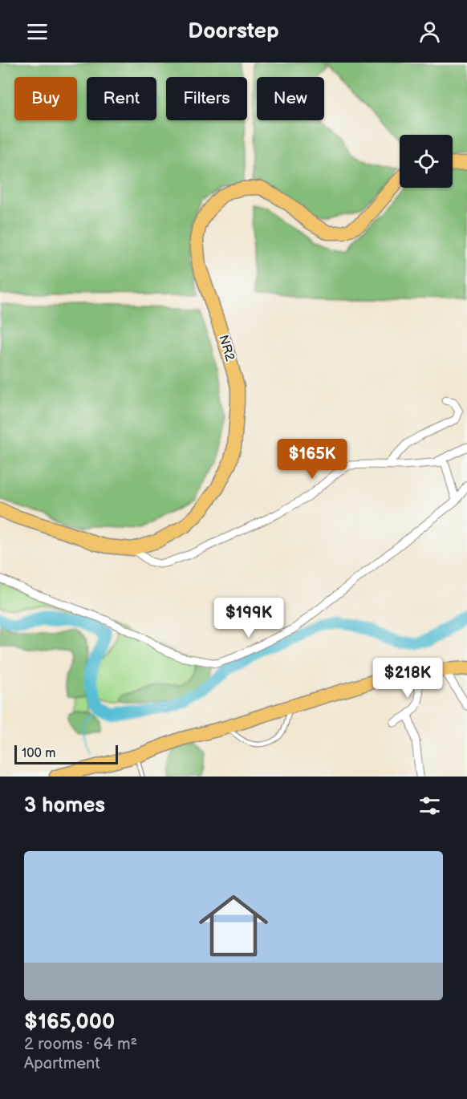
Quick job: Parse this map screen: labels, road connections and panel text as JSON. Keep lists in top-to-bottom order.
{
  "streets": {
    "highway": ["NR2"]
  },
  "scale_bar": "100 m",
  "page": {
    "header": "Doorstep",
    "chip": [
      "Buy",
      "Rent",
      "Filters",
      "New"
    ],
    "price": ["$165K", "$199K", "$218K"],
    "scale": "100 m",
    "heading": "3 homes",
    "list": [
      {
        "name": "$165,000",
        "note": "2 rooms · 64 m² · Apartment"
      }
    ]
  }
}
